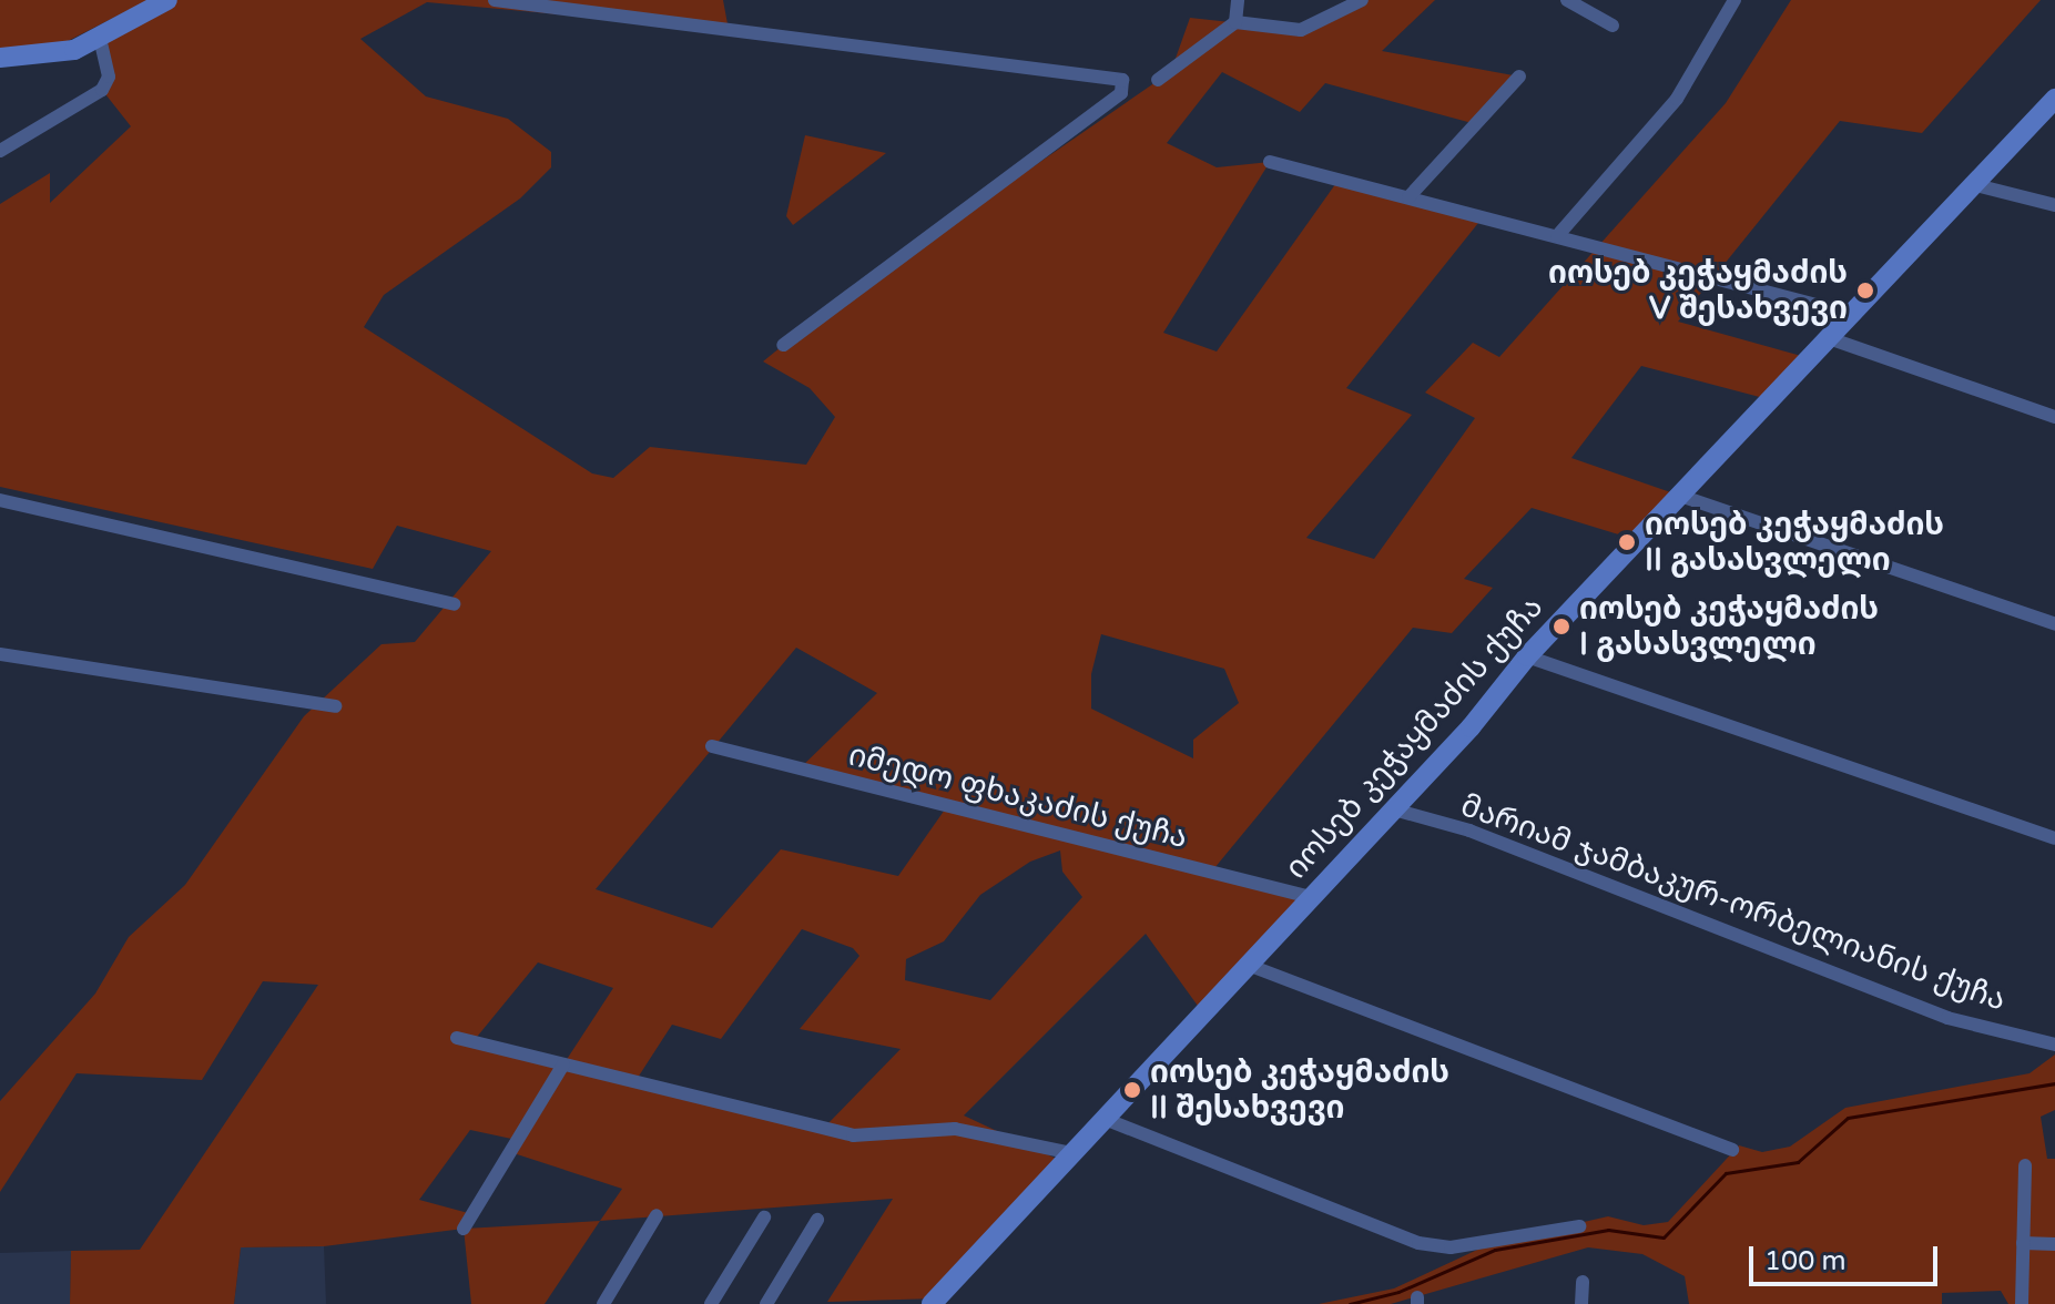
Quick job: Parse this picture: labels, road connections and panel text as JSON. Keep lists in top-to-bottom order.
{
  "streets": {
    "street": ["იოსებ კეჭაყმაძის ქუჩა", "იმედო ფხაკაძის ქუჩა", "მარიამ ჯამბაკურ-ორბელიანის ქუჩა"]
  },
  "crossings": [
    ["იოსებ კეჭაყმაძის ქუჩა", "იმედო ფხაკაძის ქუჩა"],
    ["იოსებ კეჭაყმაძის ქუჩა", "მარიამ ჯამბაკურ-ორბელიანის ქუჩა"]
  ],
  "places": [
    "იოსებ კეჭაყმაძის V შესახვევი",
    "იოსებ კეჭაყმაძის II გასასვლელი",
    "იოსებ კეჭაყმაძის I გასასვლელი",
    "იოსებ კეჭაყმაძის II შესახვევი"
  ],
  "scale_bar": "100 m"
}
